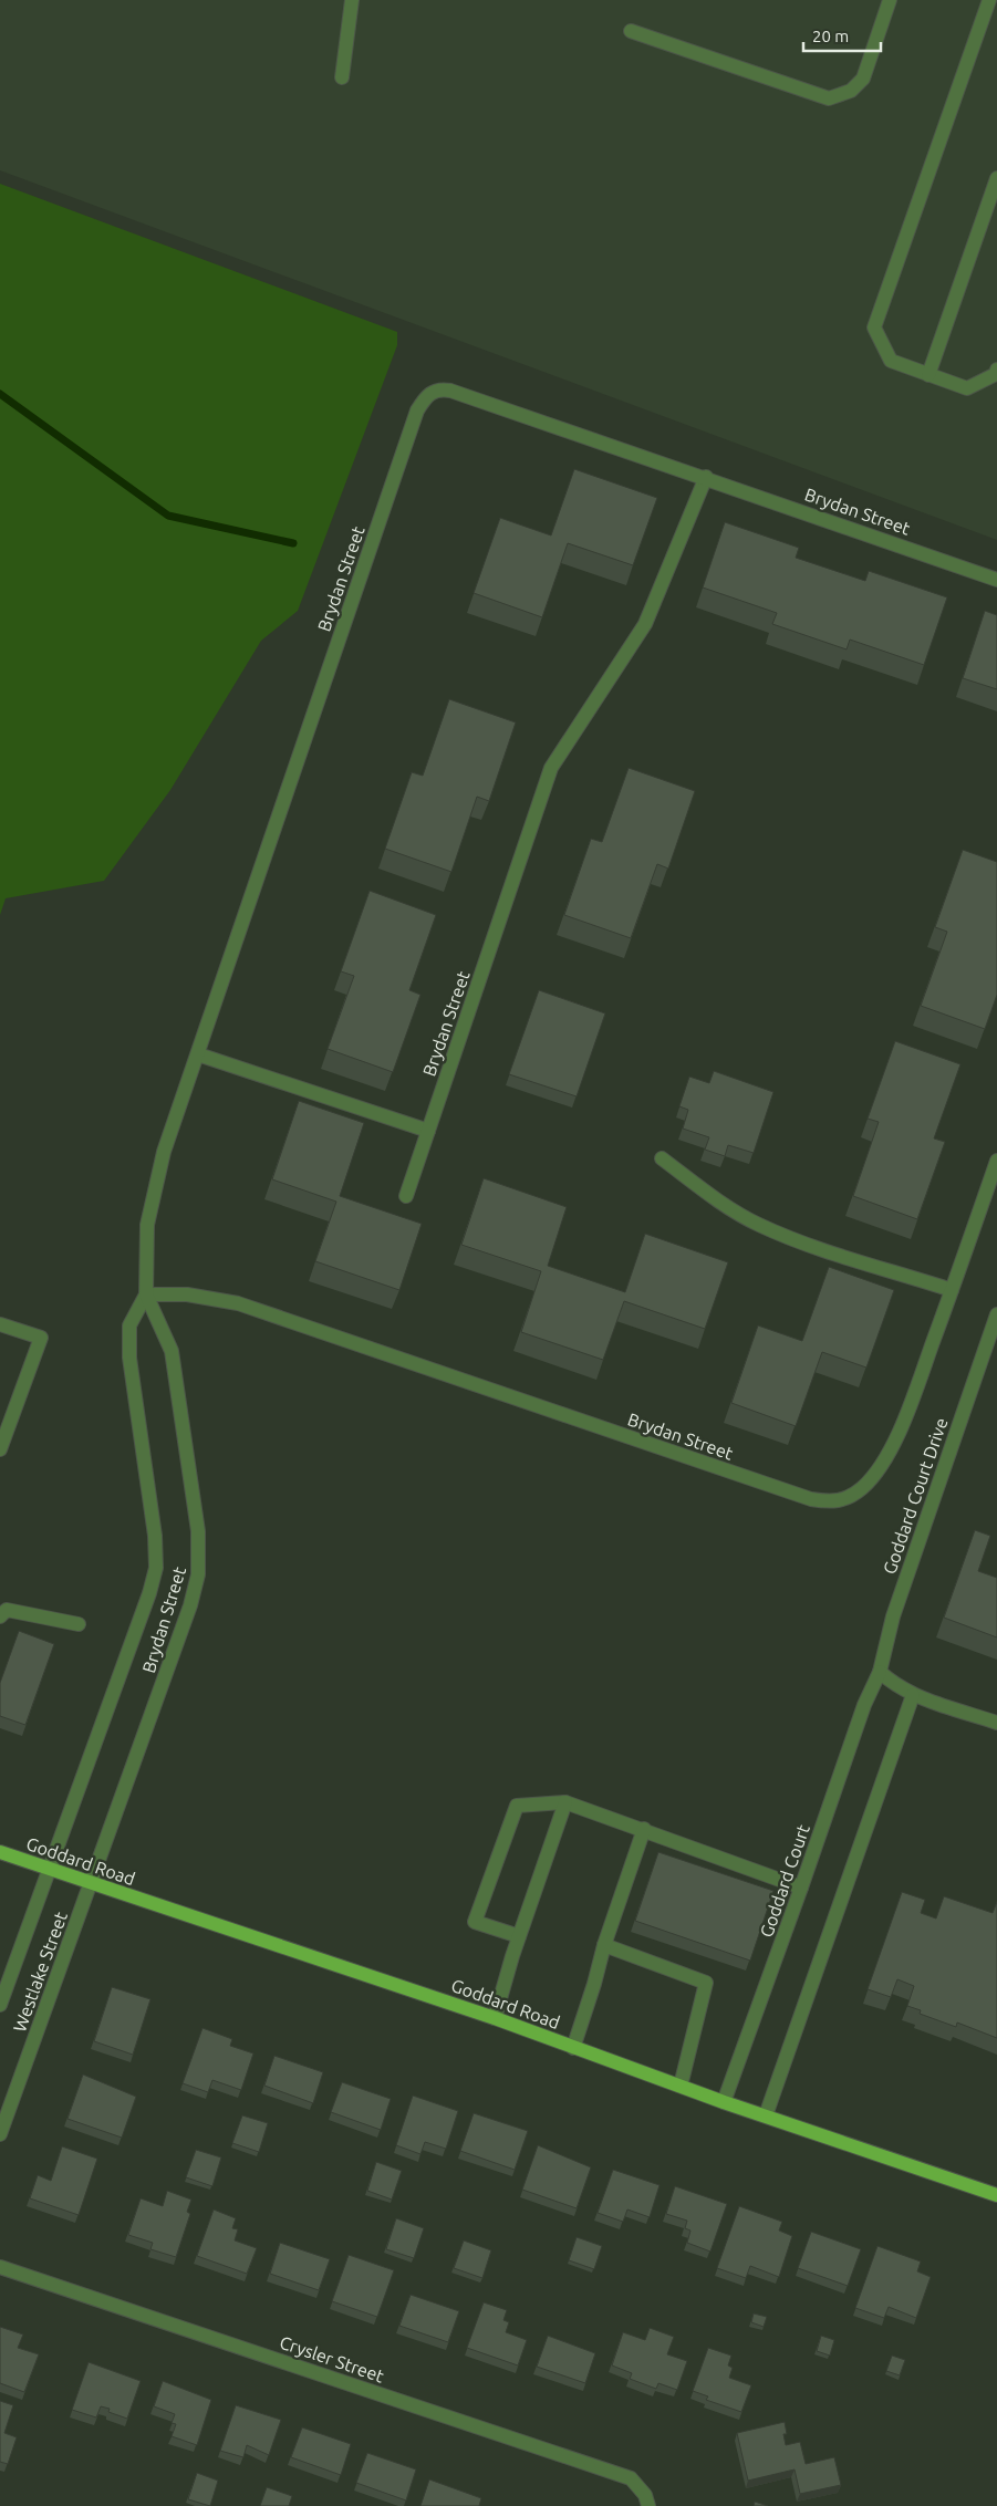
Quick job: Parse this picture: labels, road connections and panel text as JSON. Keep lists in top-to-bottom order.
{
  "streets": {
    "main road": ["Goddard Road"],
    "street": [
      "Brydan Street",
      "Goddard Court Drive",
      "Goddard Court",
      "Westlake Street",
      "Crysler Street"
    ]
  },
  "crossings": [
    ["Brydan Street", "Goddard Road"],
    ["Brydan Street", "Westlake Street"],
    ["Goddard Court Drive", "Goddard Court"],
    ["Goddard Road", "Goddard Court"],
    ["Goddard Road", "Westlake Street"]
  ],
  "scale_bar": "20 m"
}
